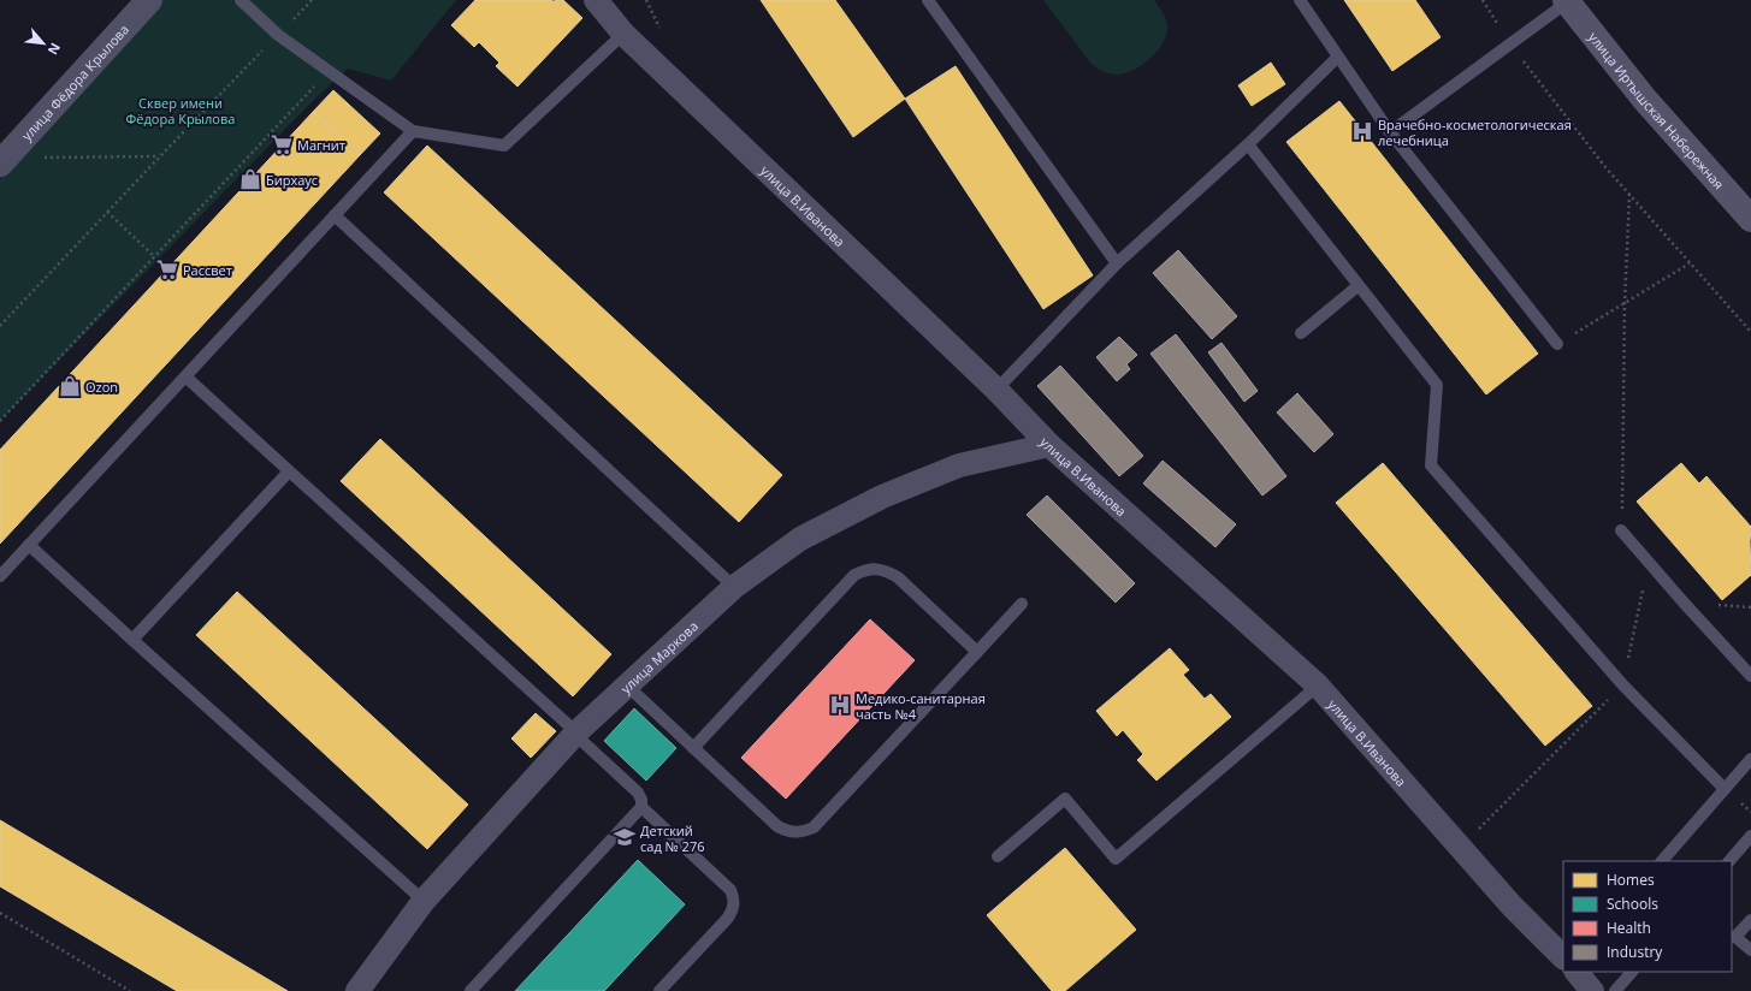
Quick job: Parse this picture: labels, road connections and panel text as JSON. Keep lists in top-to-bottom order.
{
  "streets": {
    "main road": ["улица Иртышская Набережная"],
    "street": ["улица Фёдора Крылова", "улица В.Иванова", "улица Маркова"]
  },
  "crossings": [
    ["улица В.Иванова", "улица Маркова"]
  ],
  "parks": ["Сквер имени Фёдора Крылова"],
  "places": {
    "hospital": ["Врачебно-косметологическая лечебница", "Медико-санитарная часть №4"],
    "supermarket": ["Магнит", "Рассвет"],
    "shop": ["Бирхаус", "Ozon"],
    "school or university": ["Детский сад № 276"]
  },
  "legend": [
    "Homes",
    "Schools",
    "Health",
    "Industry"
  ],
  "north": "bottom right"
}
